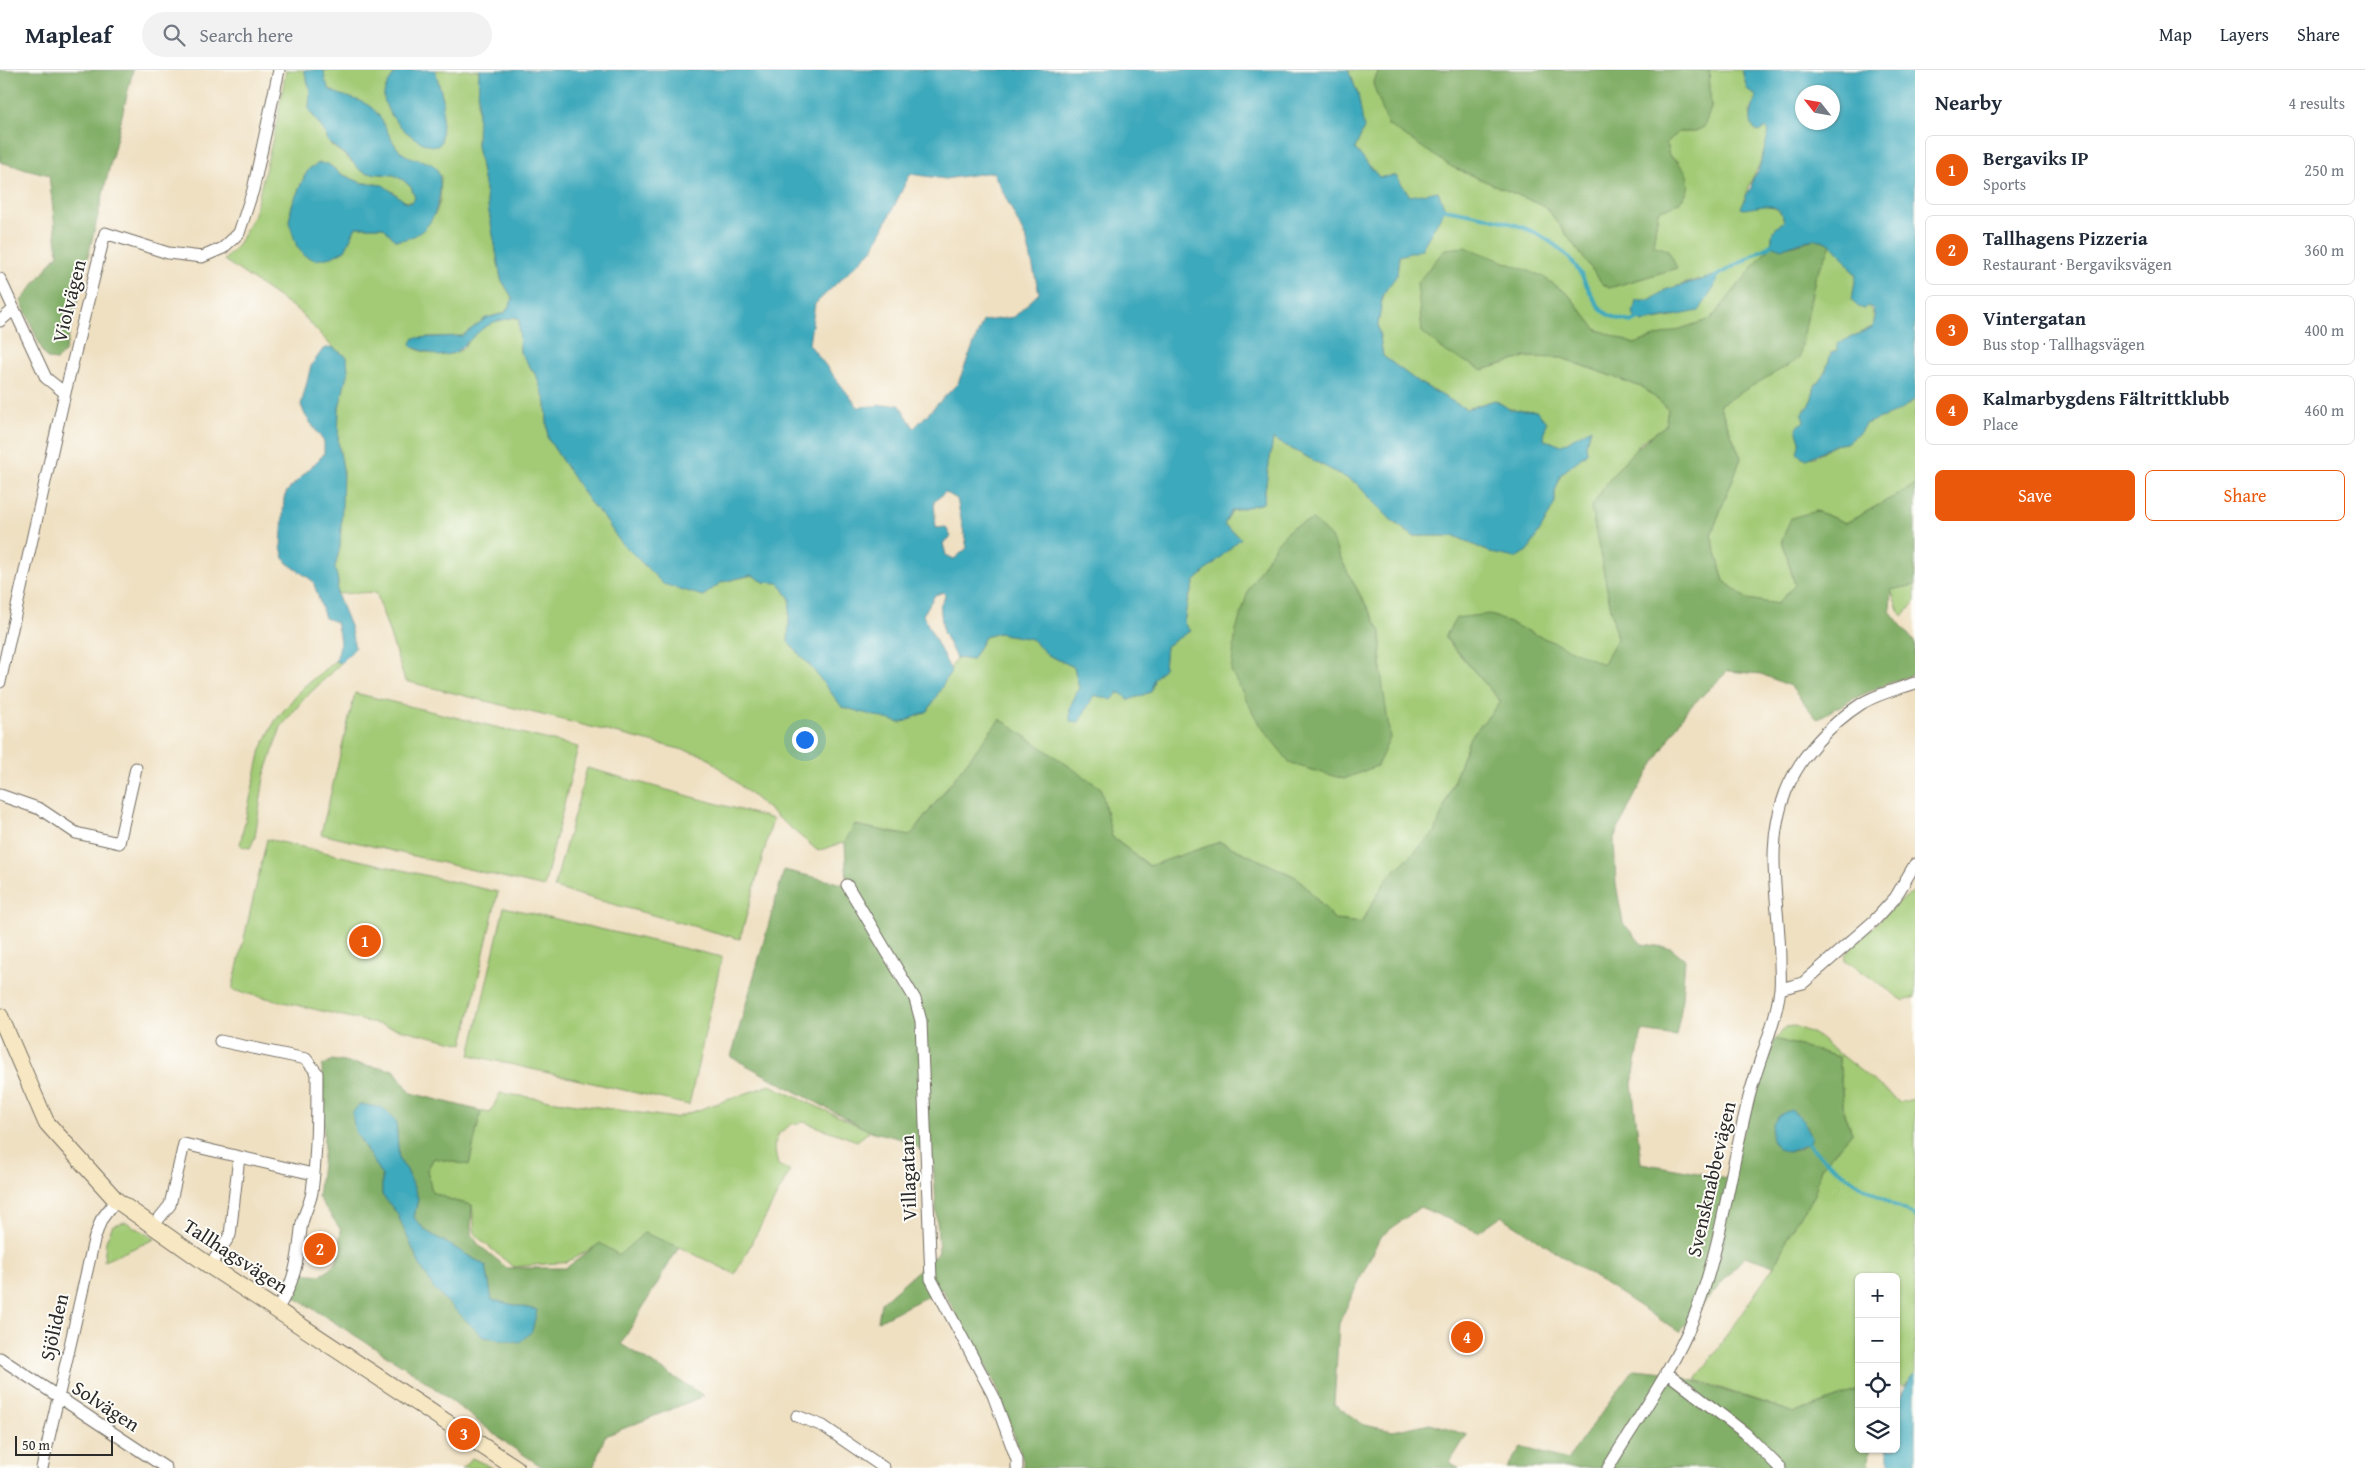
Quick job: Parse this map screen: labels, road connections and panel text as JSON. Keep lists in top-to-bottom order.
{
  "streets": {
    "main road": ["Tallhagsvägen"],
    "street": [
      "Violvägen",
      "Villagatan",
      "Svensknabbevägen",
      "Sjöliden",
      "Solvägen"
    ]
  },
  "crossings": [
    ["Tallhagsvägen", "Sjöliden"],
    ["Sjöliden", "Solvägen"]
  ],
  "scale_bar": "50 m",
  "north": "top left",
  "page": {
    "header": "Mapleaf",
    "search": "Search here",
    "nav": ["Map", "Layers", "Share"],
    "heading": ["Nearby", "4 results"],
    "list": [
      {
        "mark": "1",
        "name": "Bergaviks IP",
        "note": "Sports",
        "value": "250 m"
      },
      {
        "mark": "2",
        "name": "Tallhagens Pizzeria",
        "note": "Restaurant · Bergaviksvägen",
        "value": "360 m"
      },
      {
        "mark": "3",
        "name": "Vintergatan",
        "note": "Bus stop · Tallhagsvägen",
        "value": "400 m"
      },
      {
        "mark": "4",
        "name": "Kalmarbygdens Fältrittklubb",
        "note": "Place",
        "value": "460 m"
      }
    ],
    "buttons": ["Save", "Share"],
    "pins": [
      "1",
      "2",
      "4",
      "3"
    ],
    "map_buttons": ["+", "−"],
    "scale": "50 m"
  }
}
